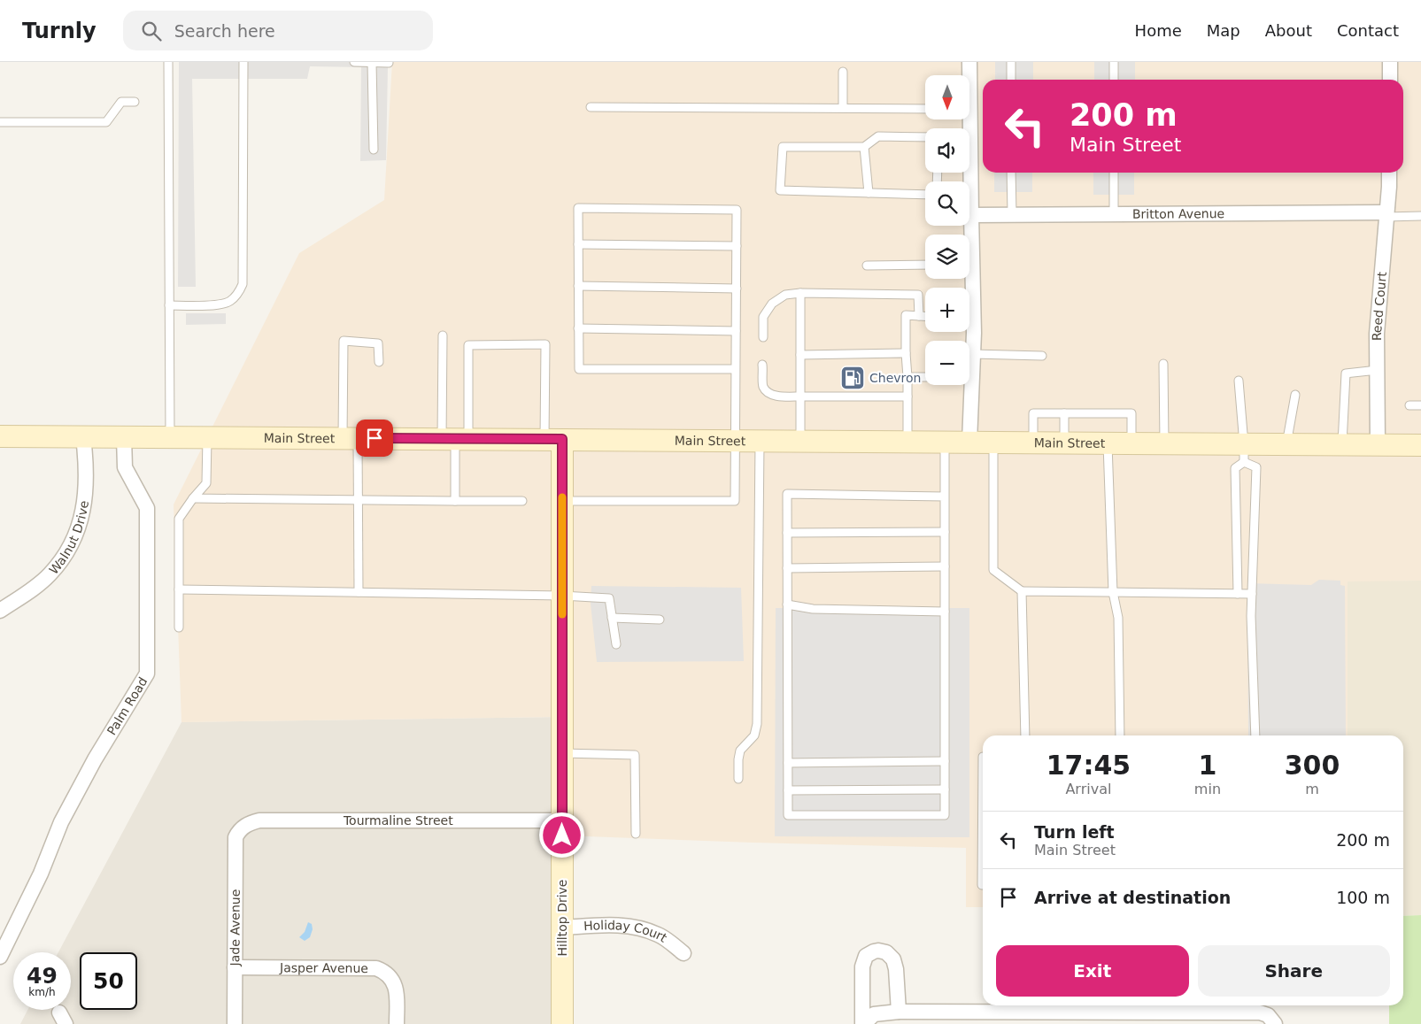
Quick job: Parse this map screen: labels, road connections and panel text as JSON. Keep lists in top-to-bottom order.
{
  "streets": {
    "main road": ["Main Street", "Hilltop Drive"],
    "street": [
      "Britton Avenue",
      "Reed Court",
      "Walnut Drive",
      "Palm Road",
      "Tourmaline Street",
      "Jade Avenue",
      "Holiday Court",
      "Jasper Avenue"
    ]
  },
  "crossings": [
    ["Britton Avenue", "Reed Court"],
    ["Reed Court", "Main Street"],
    ["Main Street", "Walnut Drive"],
    ["Main Street", "Palm Road"],
    ["Main Street", "Hilltop Drive"],
    ["Tourmaline Street", "Hilltop Drive"],
    ["Tourmaline Street", "Jade Avenue"],
    ["Hilltop Drive", "Holiday Court"],
    ["Jade Avenue", "Jasper Avenue"]
  ],
  "places": {
    "fuel station": ["Chevron"]
  },
  "north": "bottom",
  "page": {
    "header": "Turnly",
    "search": "Search here",
    "nav": [
      "Home",
      "Map",
      "About",
      "Contact"
    ],
    "map_buttons": ["+", "−"],
    "turn": ["200 m", "Main Street"],
    "eta": [
      "17:45",
      "Arrival",
      "1",
      "min",
      "300",
      "m"
    ],
    "list": [
      {
        "name": "Turn left",
        "note": "Main Street",
        "value": "200 m"
      },
      {
        "name": "Arrive at destination",
        "value": "100 m"
      }
    ],
    "buttons": ["Exit", "Share"],
    "speed": "49 km/h",
    "limit": "50"
  }
}
